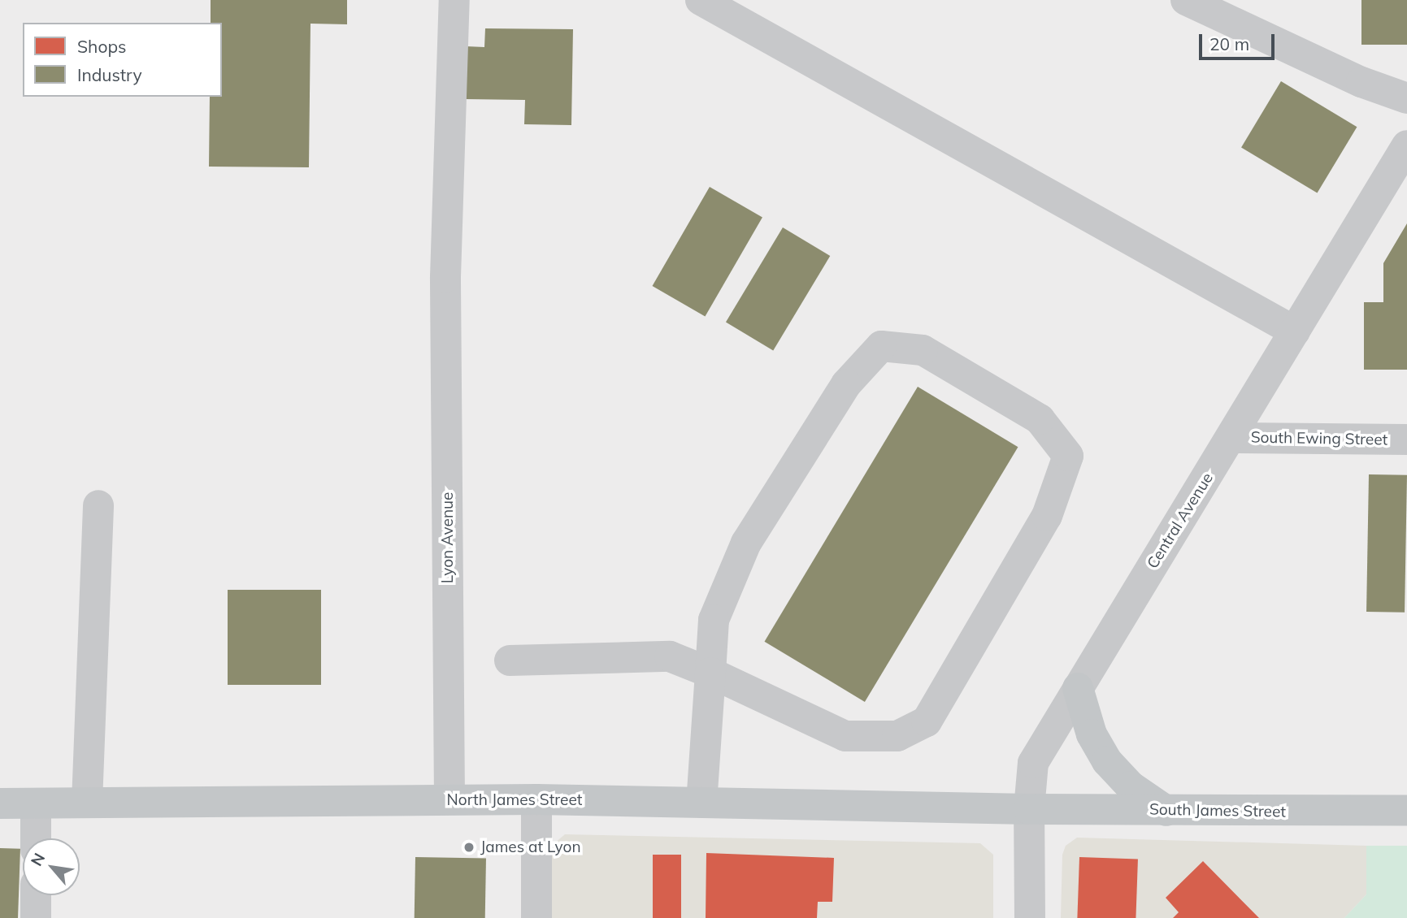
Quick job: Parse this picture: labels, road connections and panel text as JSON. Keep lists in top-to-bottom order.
{
  "streets": {
    "main road": ["North James Street", "South James Street"],
    "street": ["South Ewing Street", "Central Avenue", "Lyon Avenue"]
  },
  "crossings": [
    ["South Ewing Street", "Central Avenue"],
    ["Central Avenue", "North James Street"],
    ["Central Avenue", "South James Street"],
    ["Lyon Avenue", "North James Street"],
    ["North James Street", "South James Street"]
  ],
  "places": ["James at Lyon"],
  "legend": ["Shops", "Industry"],
  "scale_bar": "20 m",
  "north": "top left"
}
